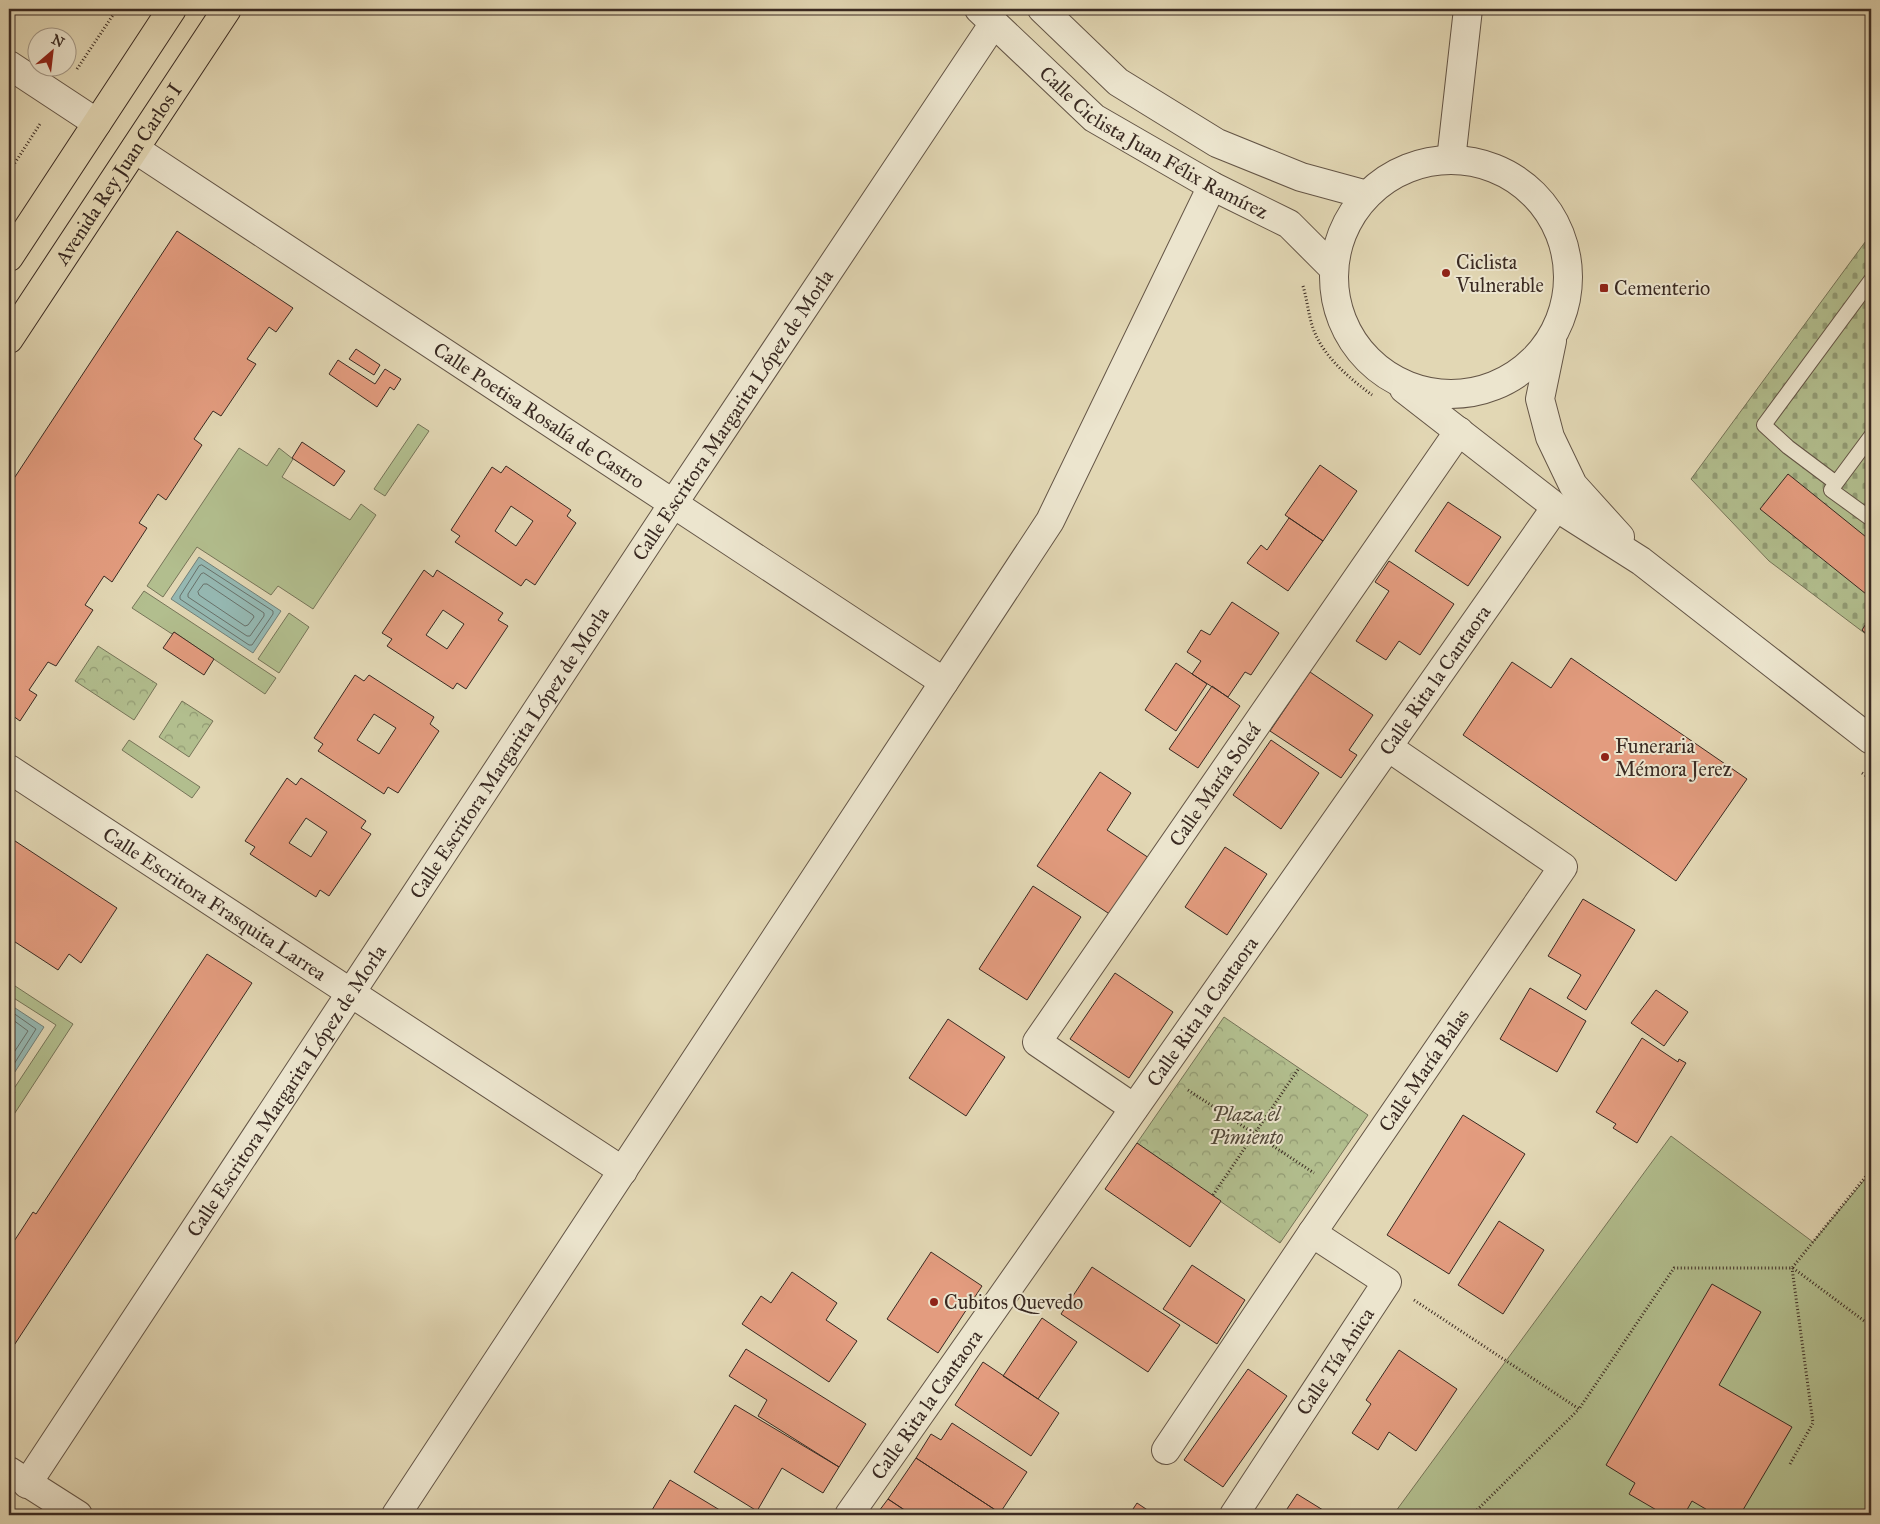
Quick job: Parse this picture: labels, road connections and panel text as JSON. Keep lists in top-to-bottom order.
{
  "streets": {
    "main road": ["Avenida Rey Juan Carlos I"],
    "street": [
      "Calle Ciclista Juan Félix Ramírez",
      "Calle Escritora Margarita López de Morla",
      "Calle Poetisa Rosalía de Castro",
      "Calle Rita la Cantaora",
      "Calle María Soleá",
      "Calle Escritora Frasquita Larrea",
      "Calle María Balas",
      "Calle Tía Anica"
    ]
  },
  "crossings": [
    ["Calle Ciclista Juan Félix Ramírez", "Calle Escritora Margarita López de Morla"],
    ["Avenida Rey Juan Carlos I", "Calle Poetisa Rosalía de Castro"],
    ["Calle Escritora Margarita López de Morla", "Calle Poetisa Rosalía de Castro"],
    ["Calle Escritora Margarita López de Morla", "Calle Escritora Frasquita Larrea"],
    ["Calle Rita la Cantaora", "Calle María Soleá"],
    ["Calle Rita la Cantaora", "Calle María Balas"]
  ],
  "parks": ["Plaza el Pimiento"],
  "places": {
    "other": ["Ciclista Vulnerable", "Funeraria Mémora Jerez", "Cubitos Quevedo"],
    "transit": ["Cementerio"]
  },
  "north": "top right"
}
